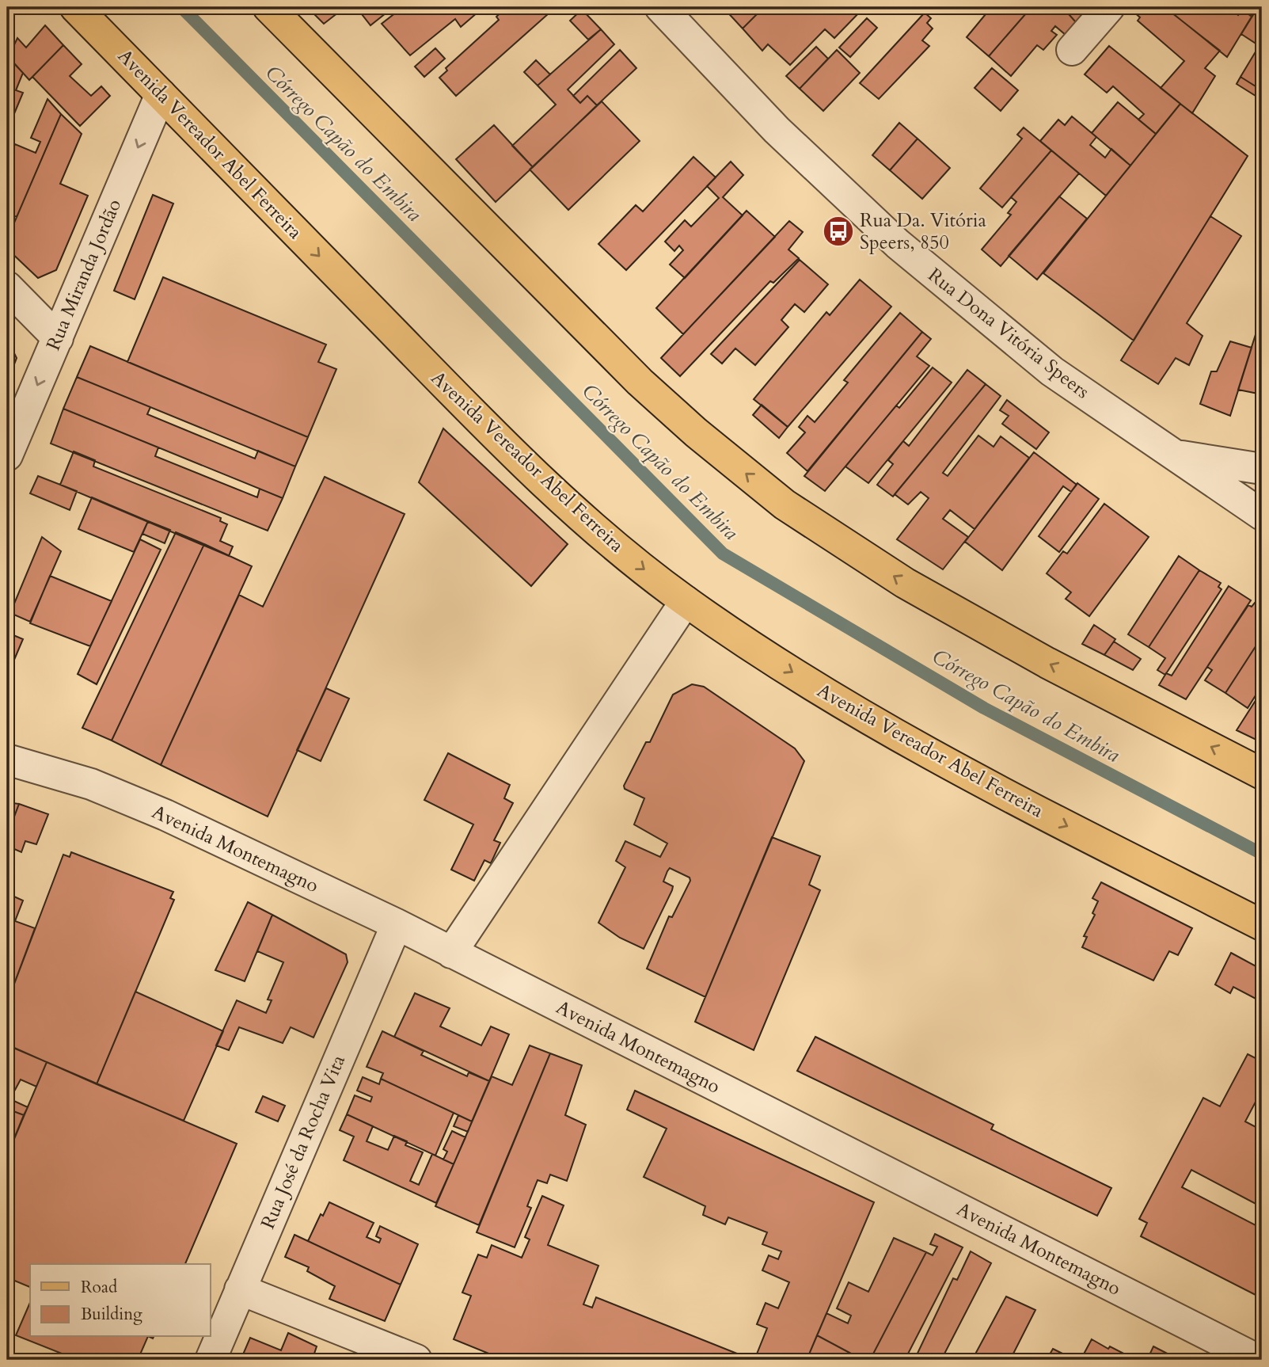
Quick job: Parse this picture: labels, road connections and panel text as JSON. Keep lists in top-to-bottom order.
{
  "streets": {
    "main road": ["Avenida Vereador Abel Ferreira"],
    "street": [
      "Rua Miranda Jordão",
      "Rua Dona Vitória Speers",
      "Avenida Montemagno",
      "Rua José da Rocha Vita"
    ]
  },
  "crossings": [
    ["Avenida Vereador Abel Ferreira", "Rua Miranda Jordão"],
    ["Avenida Montemagno", "Rua José da Rocha Vita"]
  ],
  "one_way": ["Rua Miranda Jordão"],
  "water": ["Córrego Capão do Embira"],
  "places": {
    "bus stop": ["Rua Da. Vitória Speers, 850"]
  },
  "legend": ["Road", "Building"]
}
